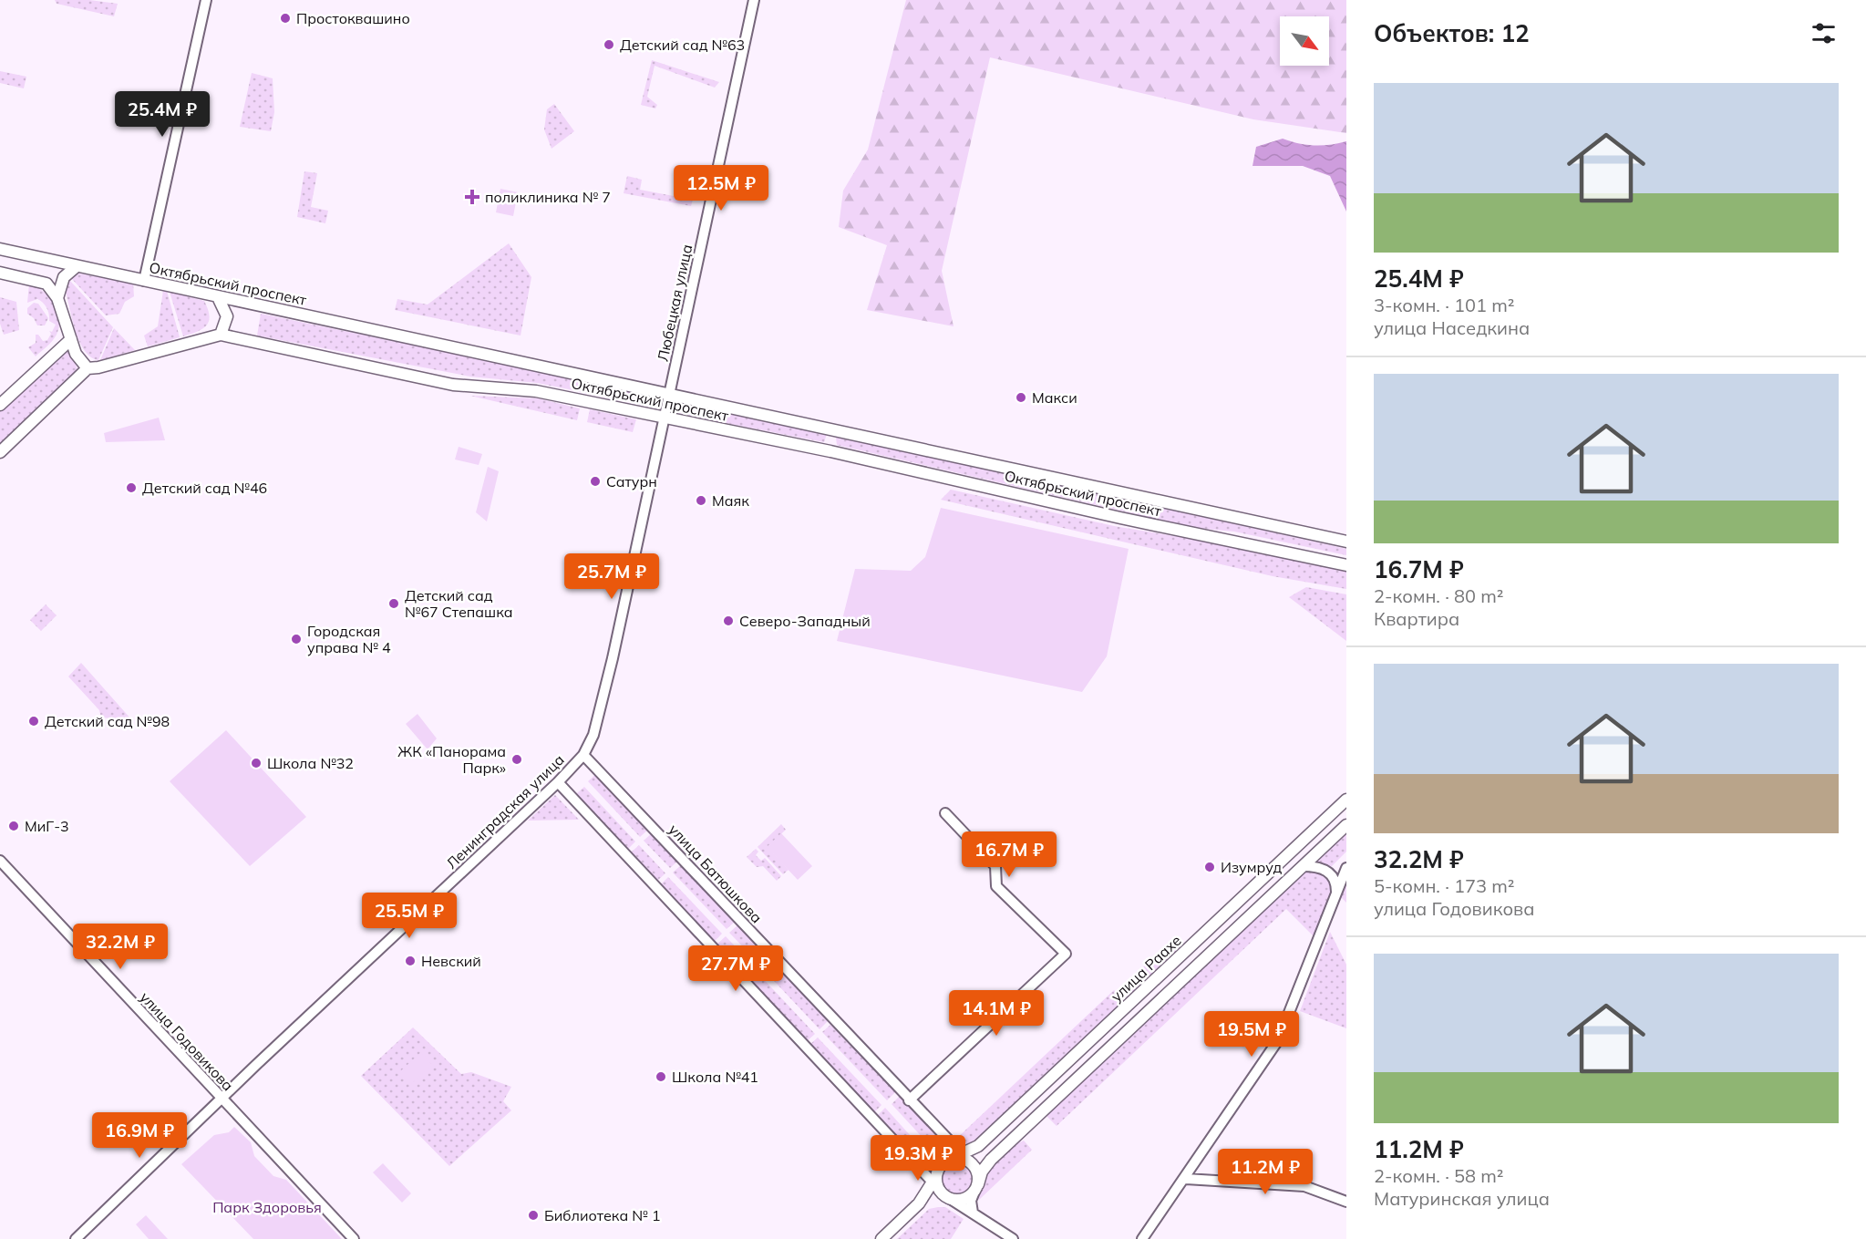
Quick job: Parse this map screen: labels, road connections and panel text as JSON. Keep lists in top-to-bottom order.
{
  "streets": {
    "main road": ["Октябрьский проспект", "улица Раахе"],
    "street": [
      "Любецкая улица",
      "Ленинградская улица",
      "улица Батюшкова",
      "улица Годовикова"
    ]
  },
  "crossings": [
    ["Октябрьский проспект", "Любецкая улица"],
    ["Октябрьский проспект", "Ленинградская улица"],
    ["Любецкая улица", "Ленинградская улица"],
    ["Ленинградская улица", "улица Батюшкова"],
    ["Ленинградская улица", "улица Годовикова"],
    ["улица Батюшкова", "улица Раахе"]
  ],
  "parks": ["Парк Здоровья"],
  "places": {
    "other": [
      "Простоквашино",
      "Детский сад №63",
      "Макси",
      "Сатурн",
      "Детский сад №46",
      "Маяк",
      "Детский сад №67 Степашка",
      "Северо-Западный",
      "Городская управа № 4",
      "Детский сад №98",
      "ЖК «Панорама Парк»",
      "Школа №32",
      "МиГ-3",
      "Изумруд",
      "Невский",
      "Школа №41",
      "Библиотека № 1"
    ],
    "health": ["поликлиника № 7"]
  },
  "north": "bottom right",
  "page": {
    "heading": "Объектов: 12",
    "list": [
      {
        "name": "25.4M ₽",
        "note": "3-комн. · 101 m² · улица Наседкина"
      },
      {
        "name": "16.7M ₽",
        "note": "2-комн. · 80 m² · Квартира"
      },
      {
        "name": "32.2M ₽",
        "note": "5-комн. · 173 m² · улица Годовикова"
      },
      {
        "name": "11.2M ₽",
        "note": "2-комн. · 58 m² · Матуринская улица"
      }
    ],
    "price": [
      "25.4M ₽",
      "12.5M ₽",
      "25.7M ₽",
      "16.7M ₽",
      "25.5M ₽",
      "32.2M ₽",
      "27.7M ₽",
      "14.1M ₽",
      "19.5M ₽",
      "16.9M ₽",
      "19.3M ₽",
      "11.2M ₽"
    ]
  }
}
